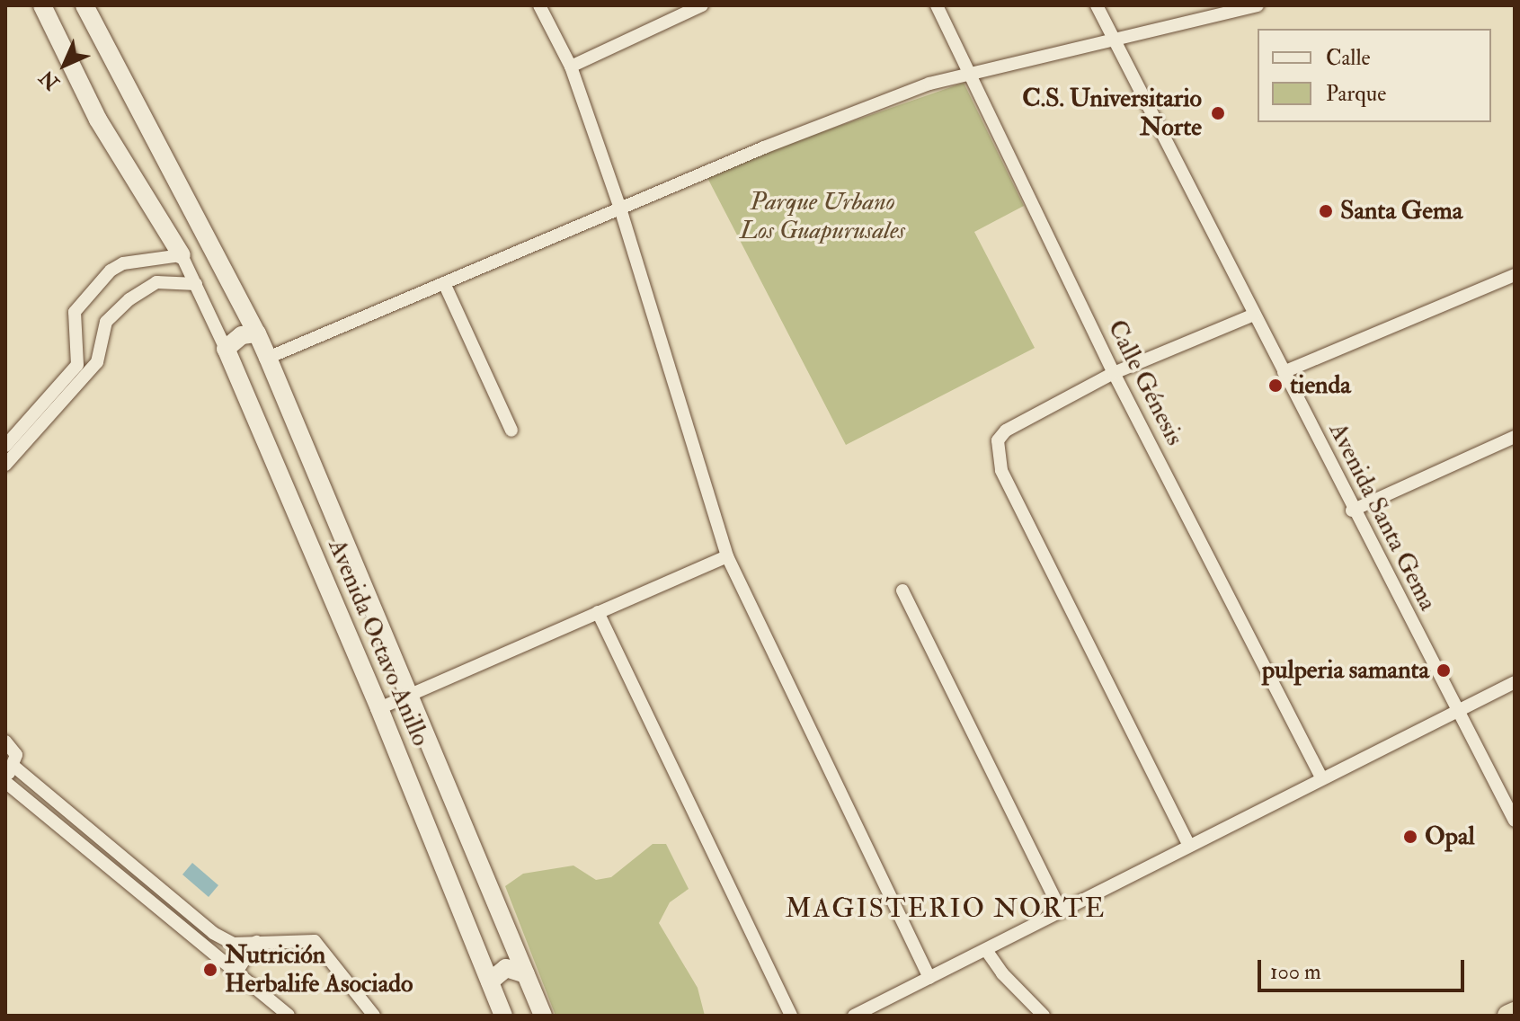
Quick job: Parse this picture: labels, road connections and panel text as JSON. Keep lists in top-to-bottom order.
{
  "streets": {
    "street": ["Calle Génesis", "Avenida Santa Gema", "Avenida Octavo Anillo"]
  },
  "districts": ["MAGISTERIO NORTE"],
  "parks": ["Parque Urbano Los Guapurusales"],
  "places": [
    "C.S. Universitario Norte",
    "Santa Gema",
    "tienda",
    "pulperia samanta",
    "Opal",
    "Nutrición Herbalife Asociado"
  ],
  "legend": ["Calle", "Parque"],
  "scale_bar": "100 m",
  "north": "bottom left"
}
